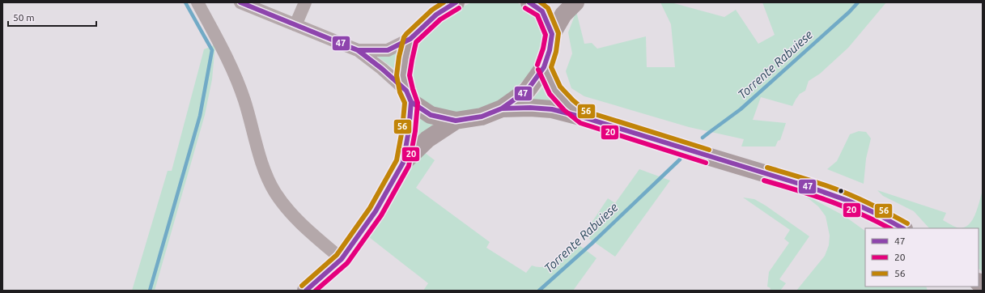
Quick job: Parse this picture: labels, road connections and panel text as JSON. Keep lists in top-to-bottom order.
{
  "water": ["Torrente Rabuiese"],
  "lines": ["transit line 47", "transit line 56", "transit line 20"],
  "legend": ["47", "20", "56"],
  "scale_bar": "50 m"
}
